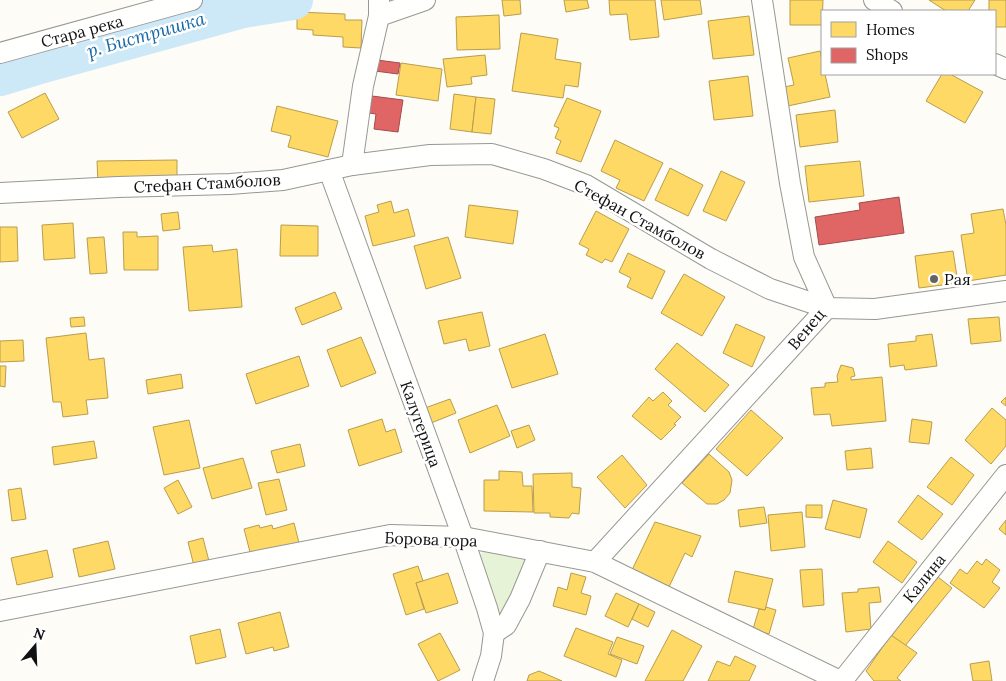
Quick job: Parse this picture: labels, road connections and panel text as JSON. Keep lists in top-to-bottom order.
{
  "streets": {
    "street": [
      "Стара река",
      "Стефан Стамболов",
      "Венец",
      "Калугерица",
      "Борова гора",
      "Калина"
    ]
  },
  "crossings": [
    ["Стефан Стамболов", "Венец"],
    ["Стефан Стамболов", "Калугерица"],
    ["Венец", "Борова гора"],
    ["Калугерица", "Борова гора"],
    ["Борова гора", "Калина"]
  ],
  "water": ["р. Бистришка"],
  "places": ["Рая"],
  "legend": ["Homes", "Shops"],
  "north": "top"
}
